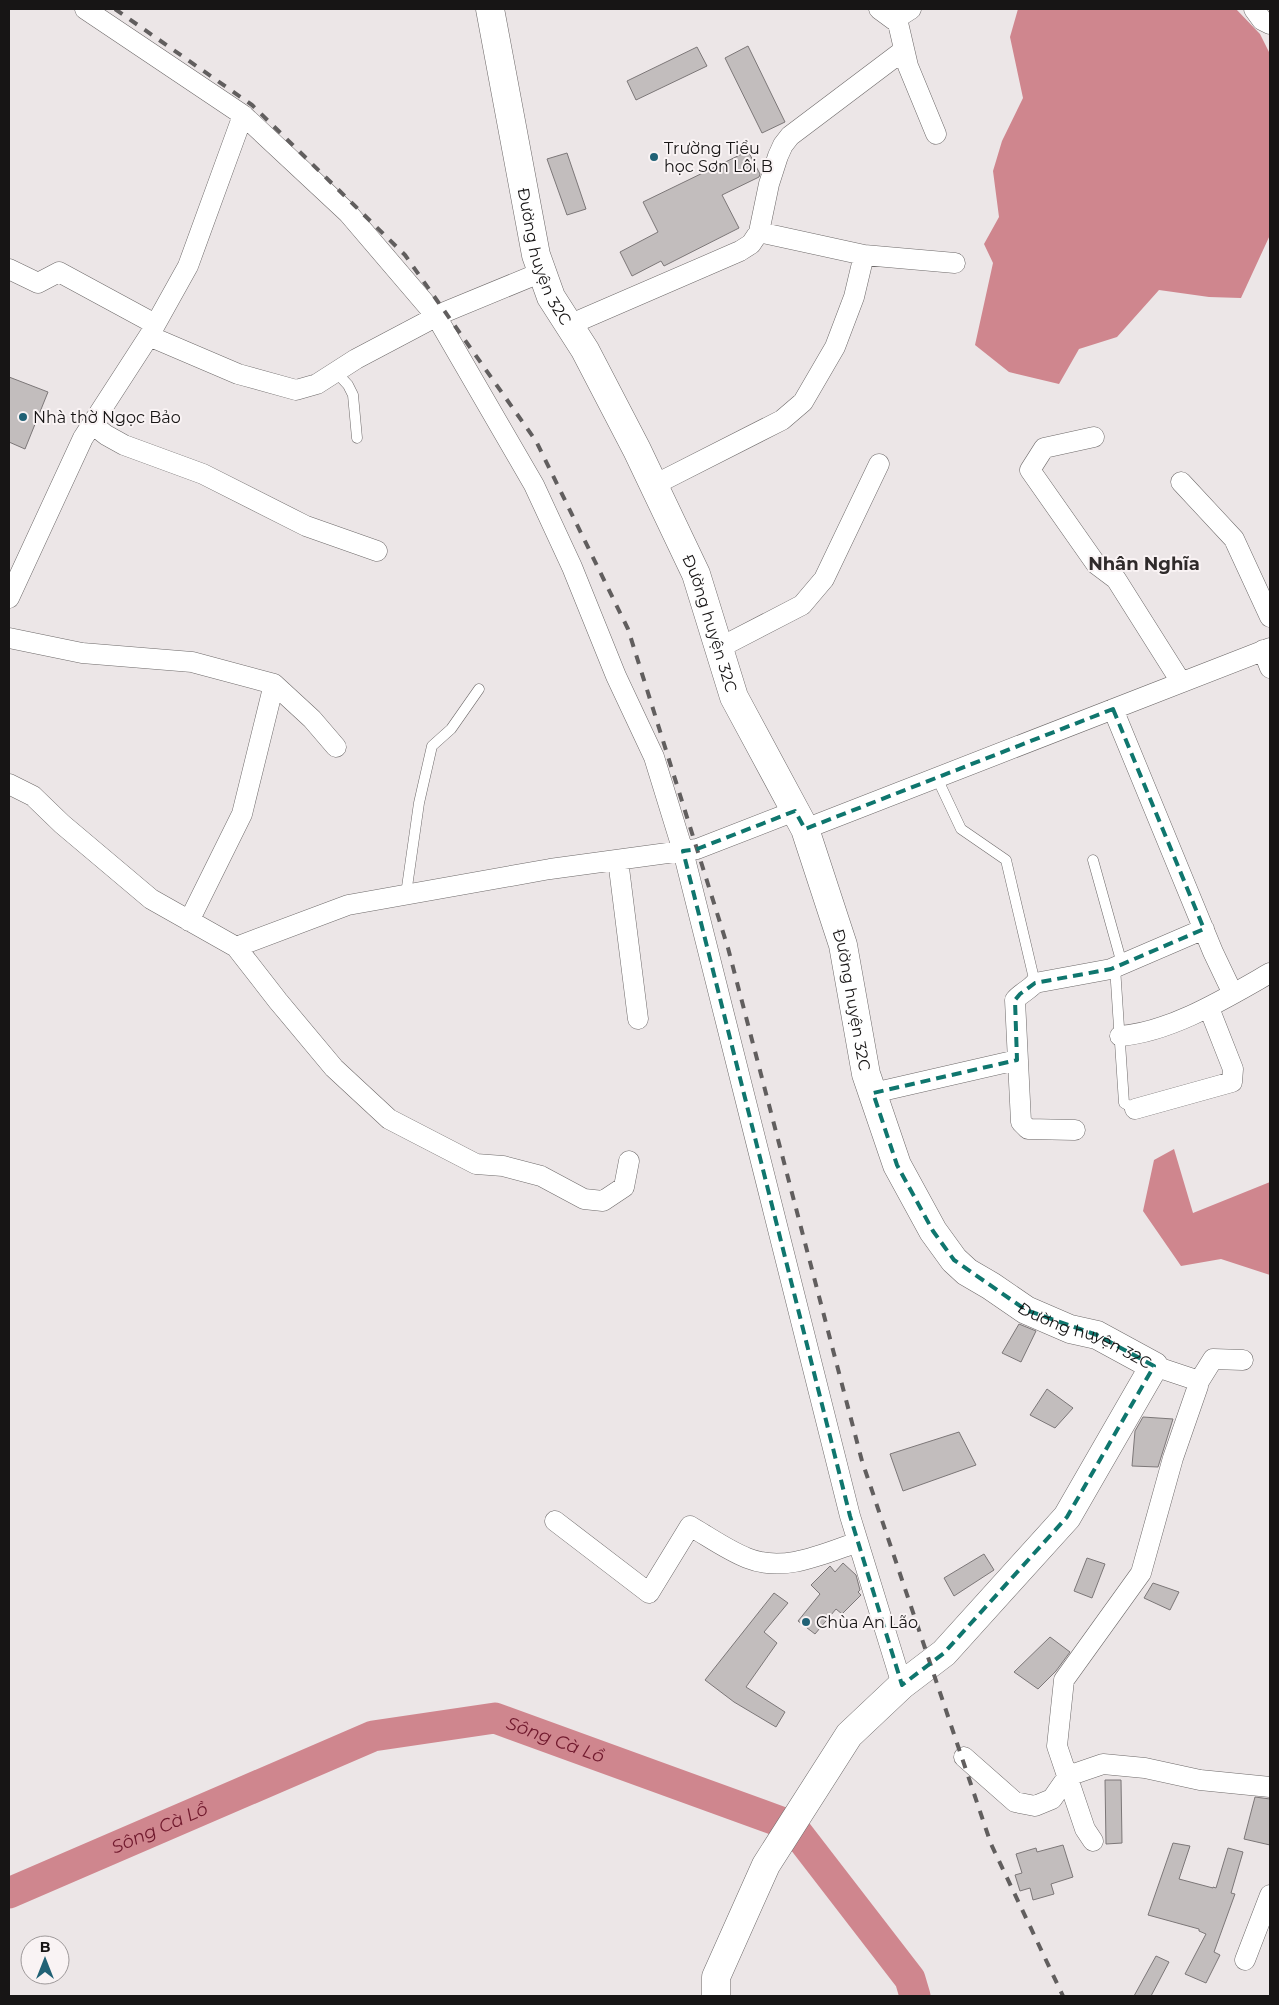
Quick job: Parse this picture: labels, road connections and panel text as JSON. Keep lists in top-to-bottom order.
{
  "streets": {
    "street": ["Đường huyện 32C"]
  },
  "districts": ["Nhân Nghĩa"],
  "water": ["Sông Cà Lồ"],
  "places": ["Trường Tiểu học Sơn Lôi B", "Nhà thờ Ngọc Bảo", "Chùa An Lão"],
  "north": "top"
}
